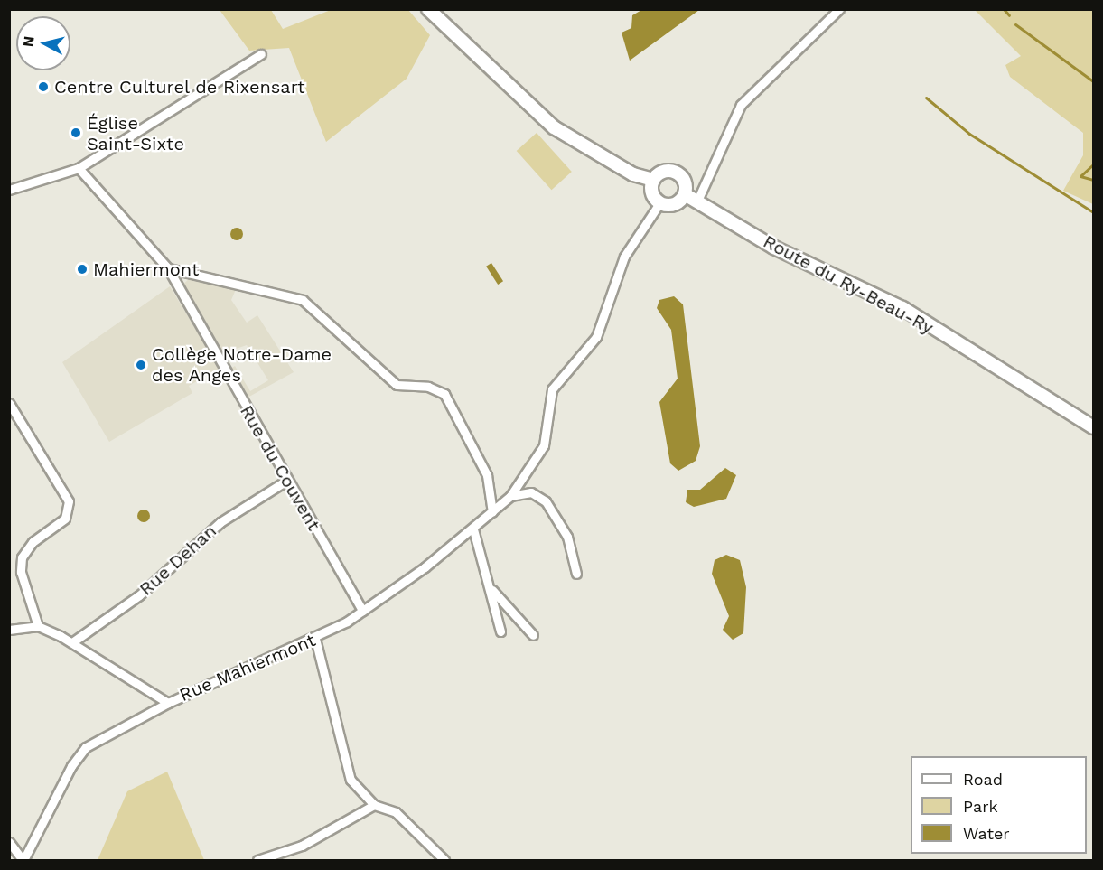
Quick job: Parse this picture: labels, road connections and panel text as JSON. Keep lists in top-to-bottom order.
{
  "streets": {
    "street": [
      "Route du Ry-Beau-Ry",
      "Rue du Couvent",
      "Rue Dehan",
      "Rue Mahiermont"
    ]
  },
  "crossings": [
    ["Route du Ry-Beau-Ry", "Rue Mahiermont"],
    ["Rue du Couvent", "Rue Dehan"],
    ["Rue du Couvent", "Rue Mahiermont"],
    ["Rue Dehan", "Rue Mahiermont"]
  ],
  "places": [
    "Centre Culturel de Rixensart",
    "Église Saint-Sixte",
    "Mahiermont",
    "Collège Notre-Dame des Anges"
  ],
  "legend": ["Road", "Park", "Water"],
  "north": "left"
}
